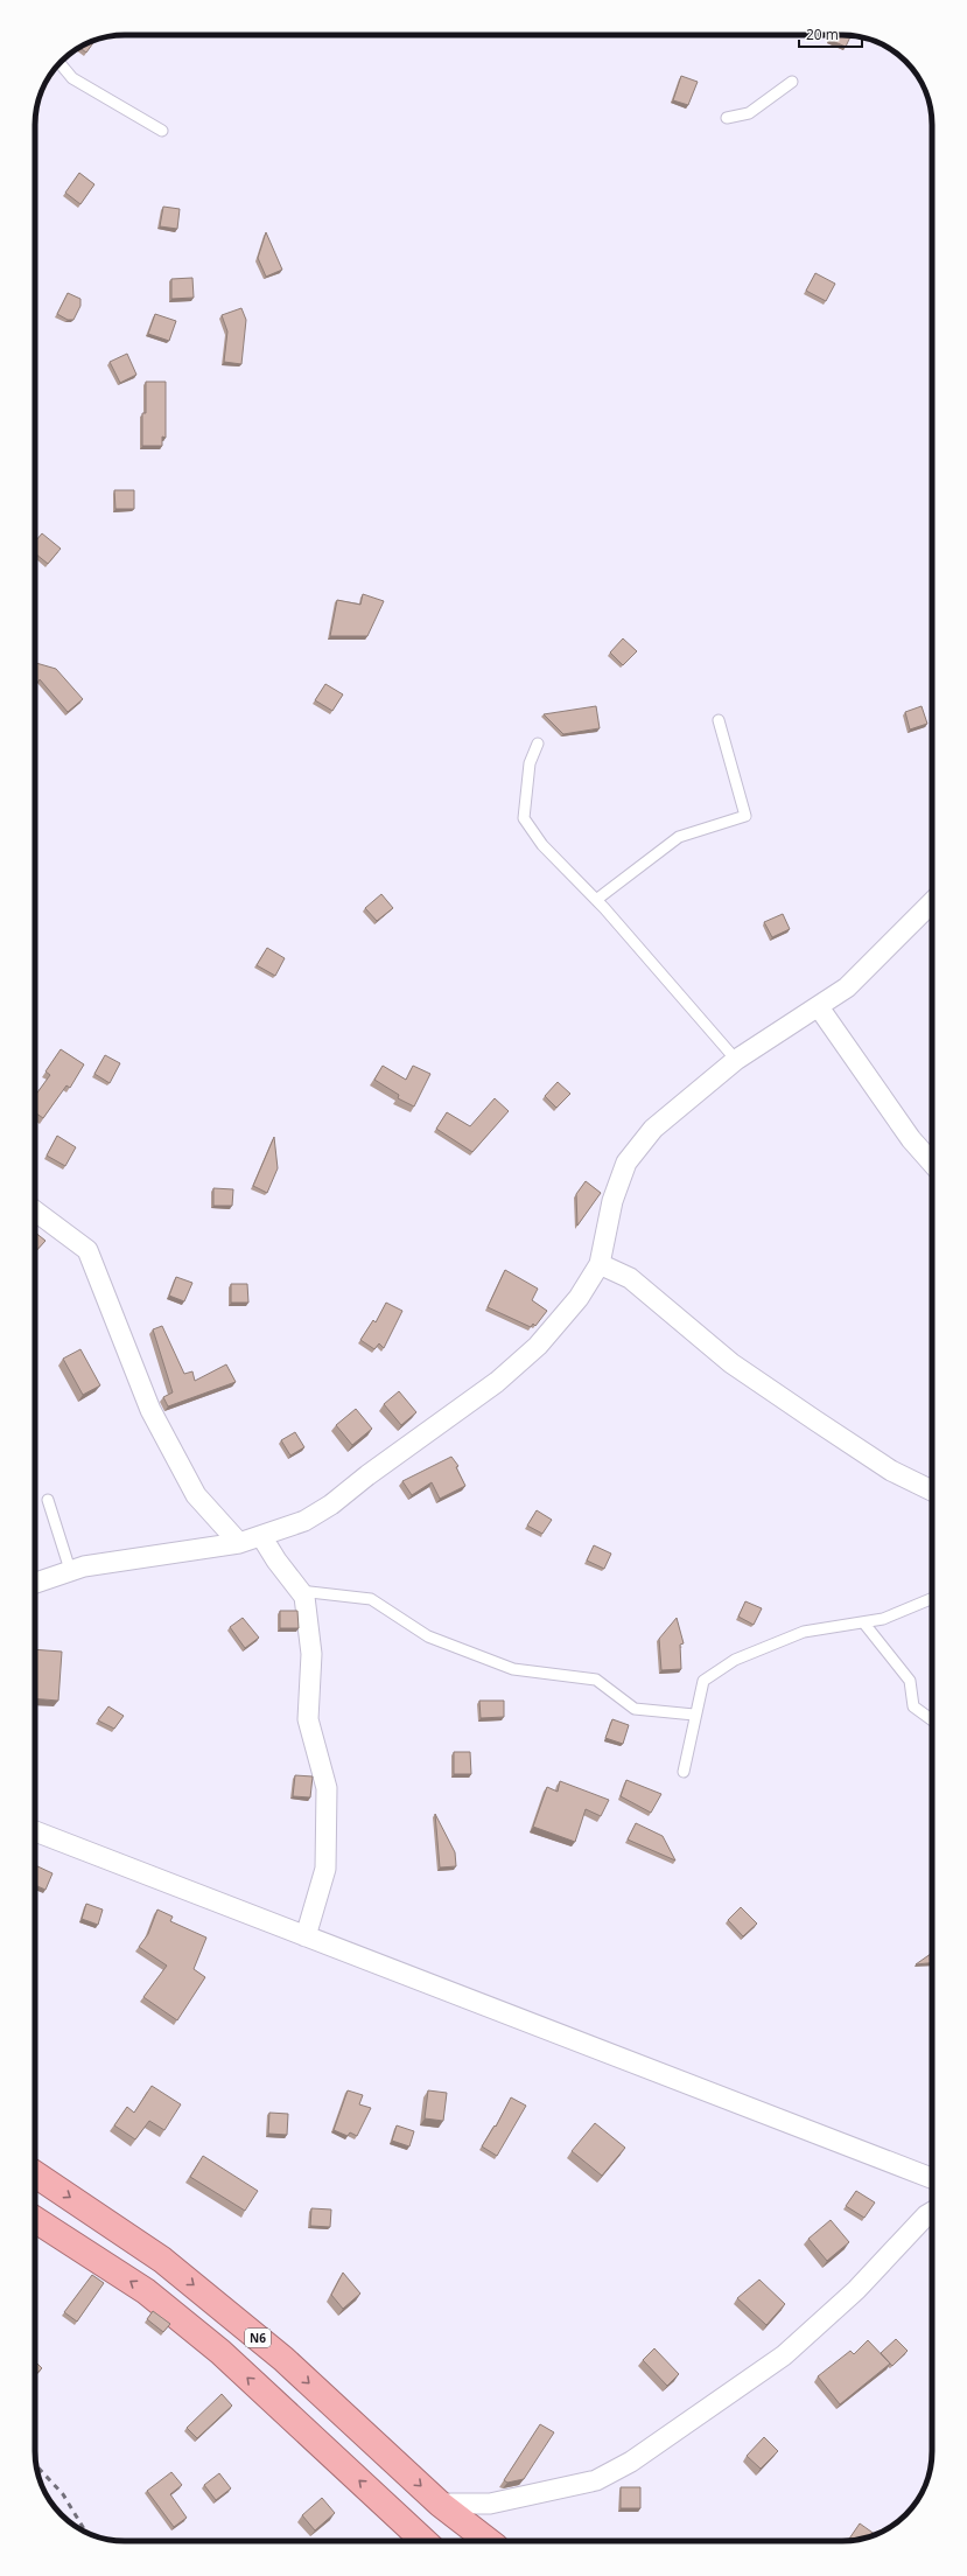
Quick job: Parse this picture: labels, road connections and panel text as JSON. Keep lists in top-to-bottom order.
{
  "streets": {
    "highway": ["N6"]
  },
  "scale_bar": "20 m"
}
